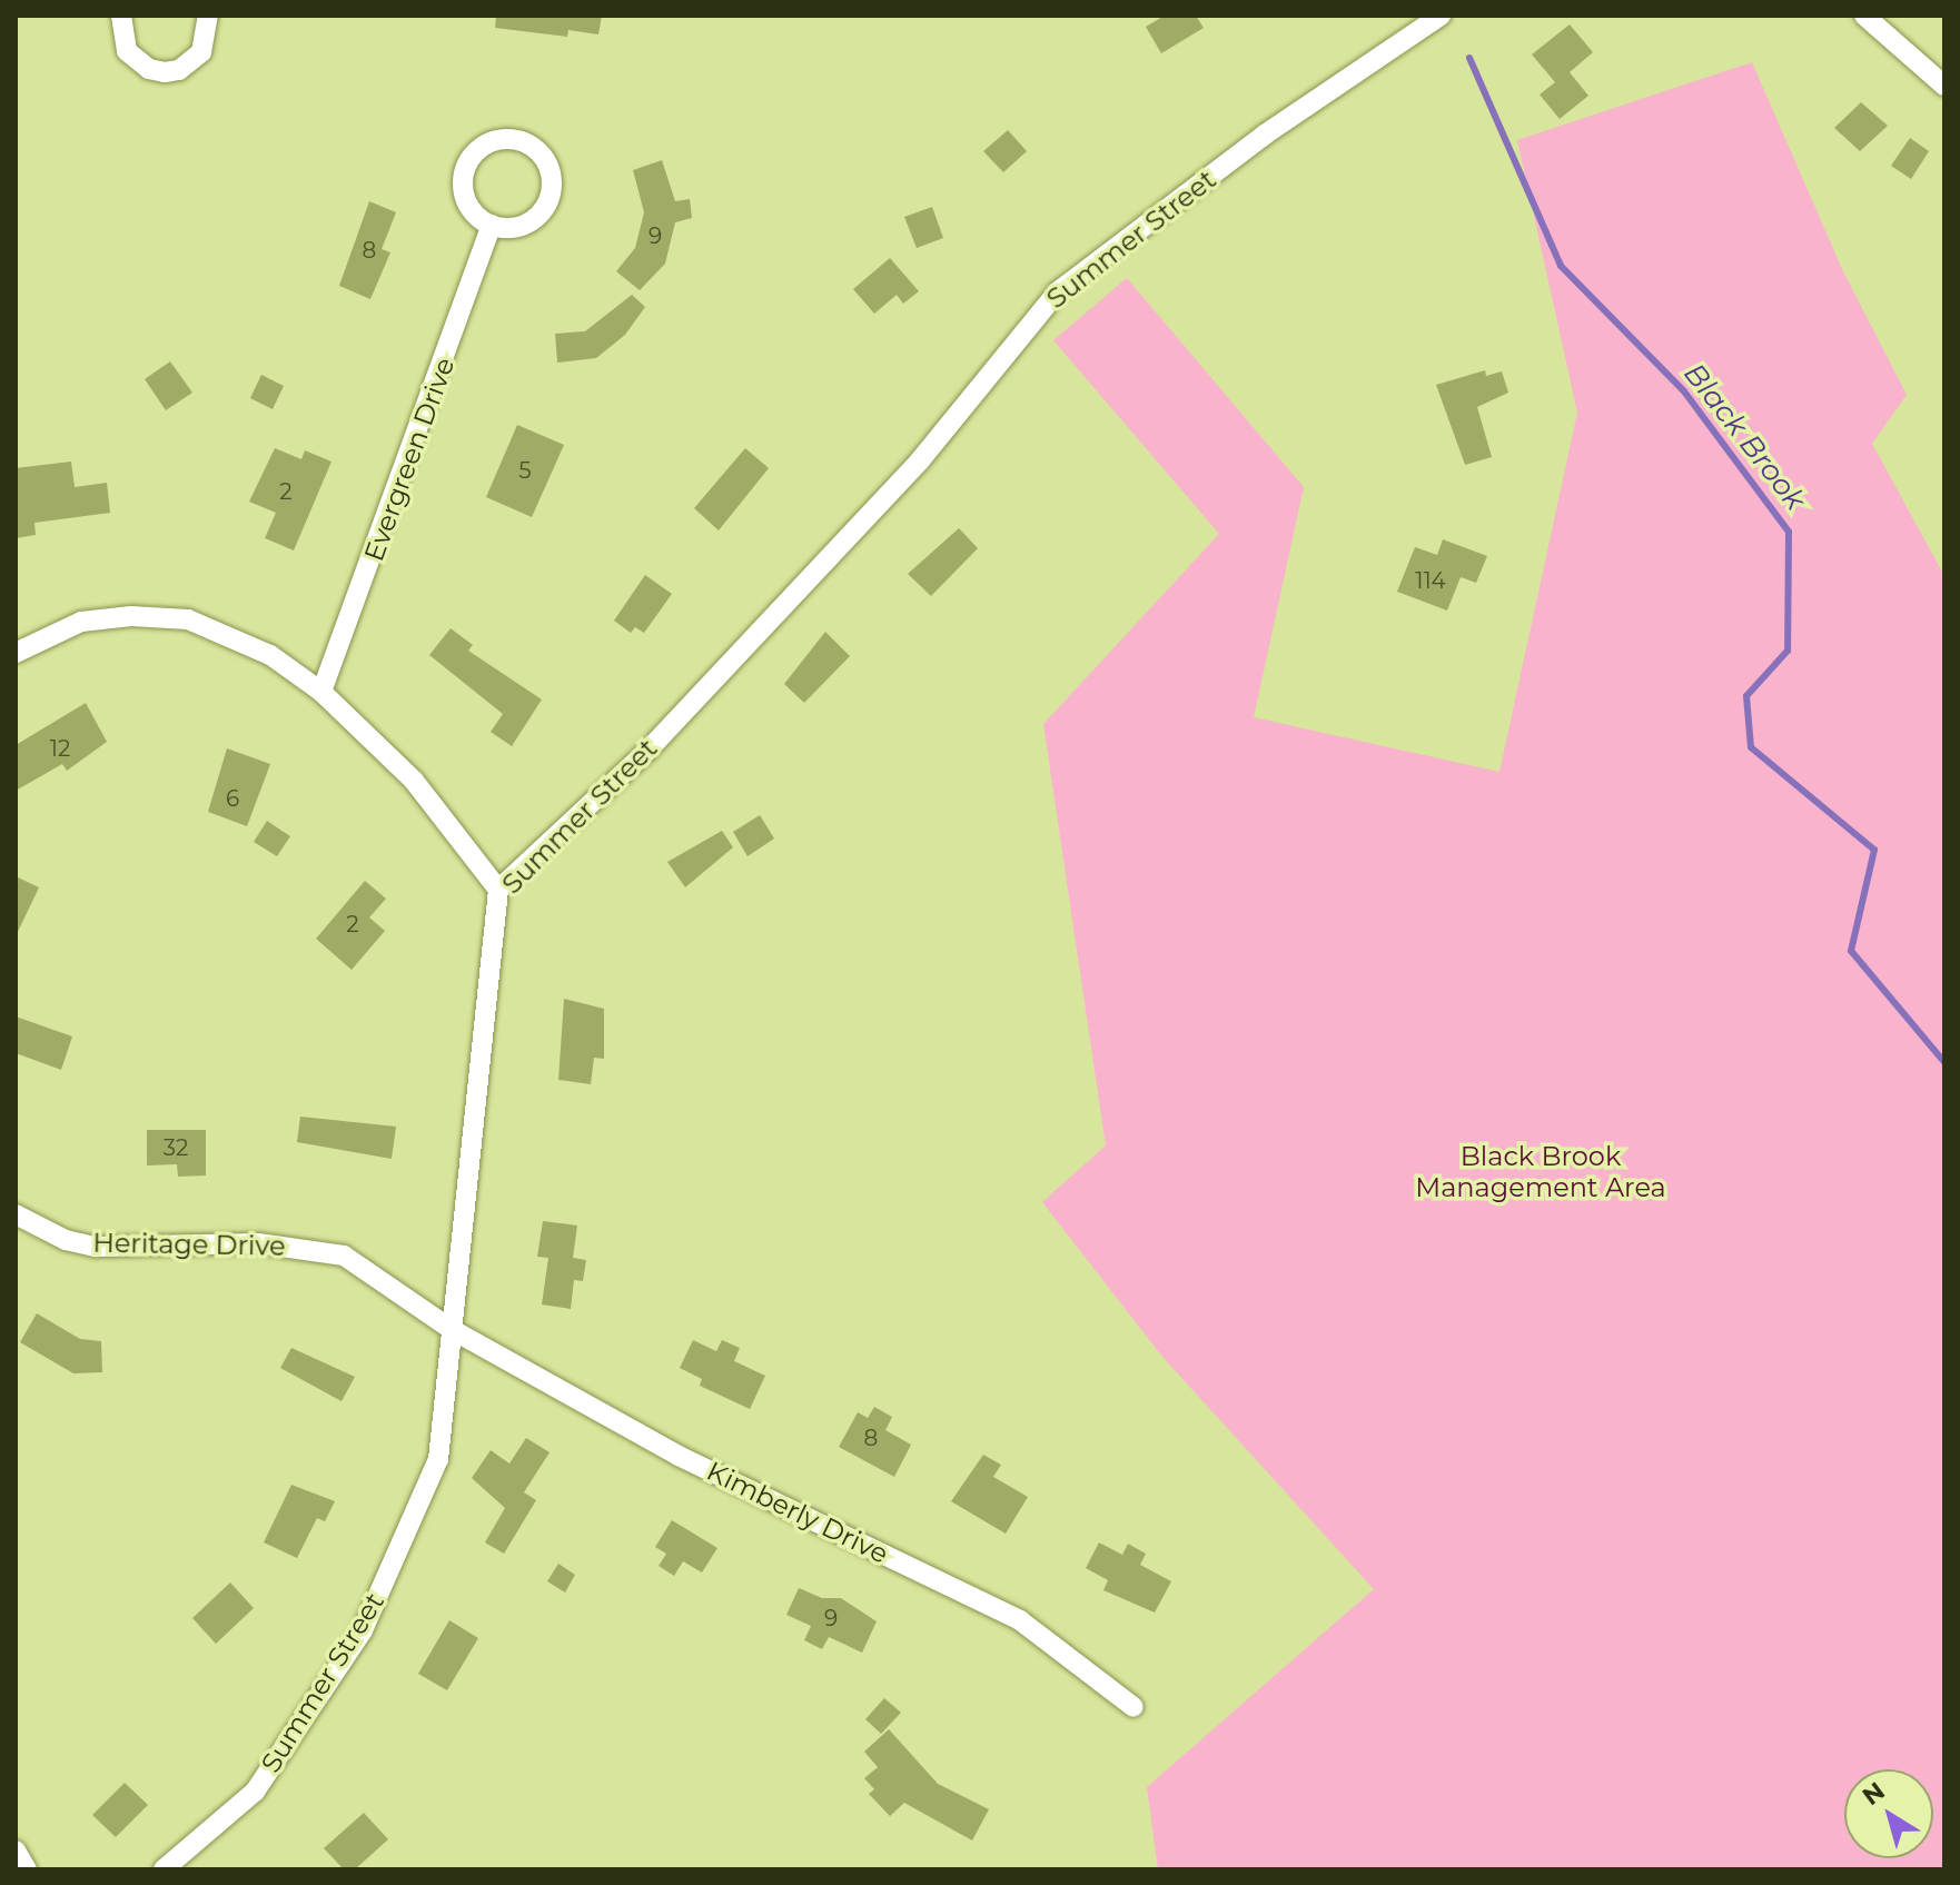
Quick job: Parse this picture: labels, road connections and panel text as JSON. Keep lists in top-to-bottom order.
{
  "streets": {
    "street": [
      "Summer Street",
      "Evergreen Drive",
      "Heritage Drive",
      "Kimberly Drive"
    ]
  },
  "crossings": [
    ["Summer Street", "Heritage Drive"],
    ["Summer Street", "Kimberly Drive"],
    ["Heritage Drive", "Kimberly Drive"]
  ],
  "water": ["Black Brook"],
  "parks": ["Black Brook Management Area"],
  "house_numbers": [
    "9",
    "8",
    "5",
    "2",
    "114",
    "12",
    "6",
    "2",
    "32",
    "8",
    "9"
  ],
  "north": "top left"
}
